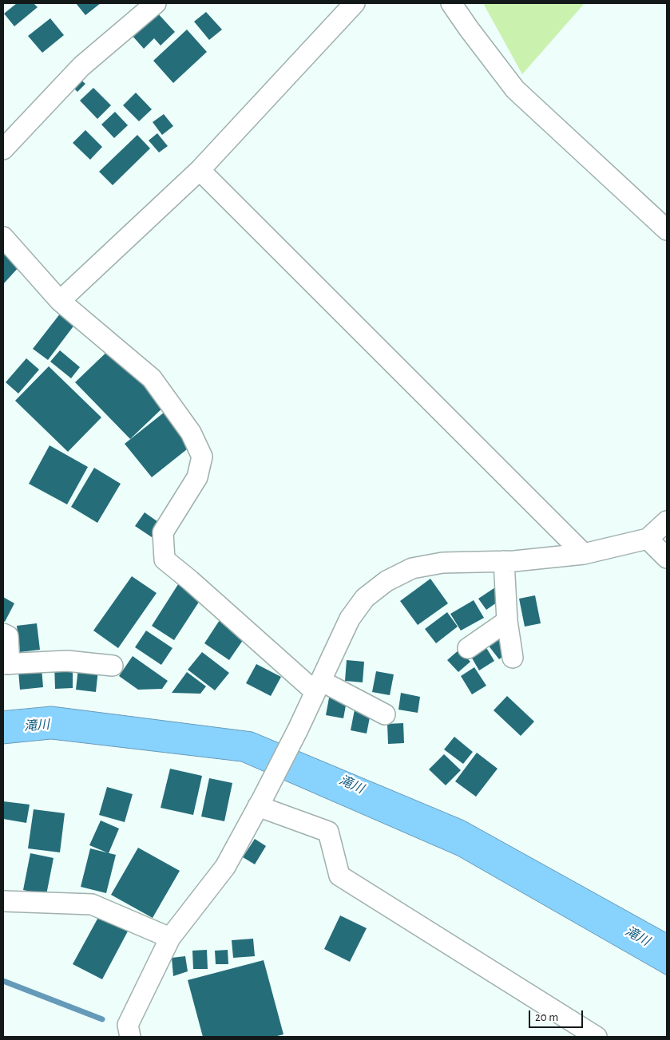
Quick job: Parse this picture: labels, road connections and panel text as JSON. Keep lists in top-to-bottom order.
{
  "water": ["滝川"],
  "scale_bar": "20 m"
}
